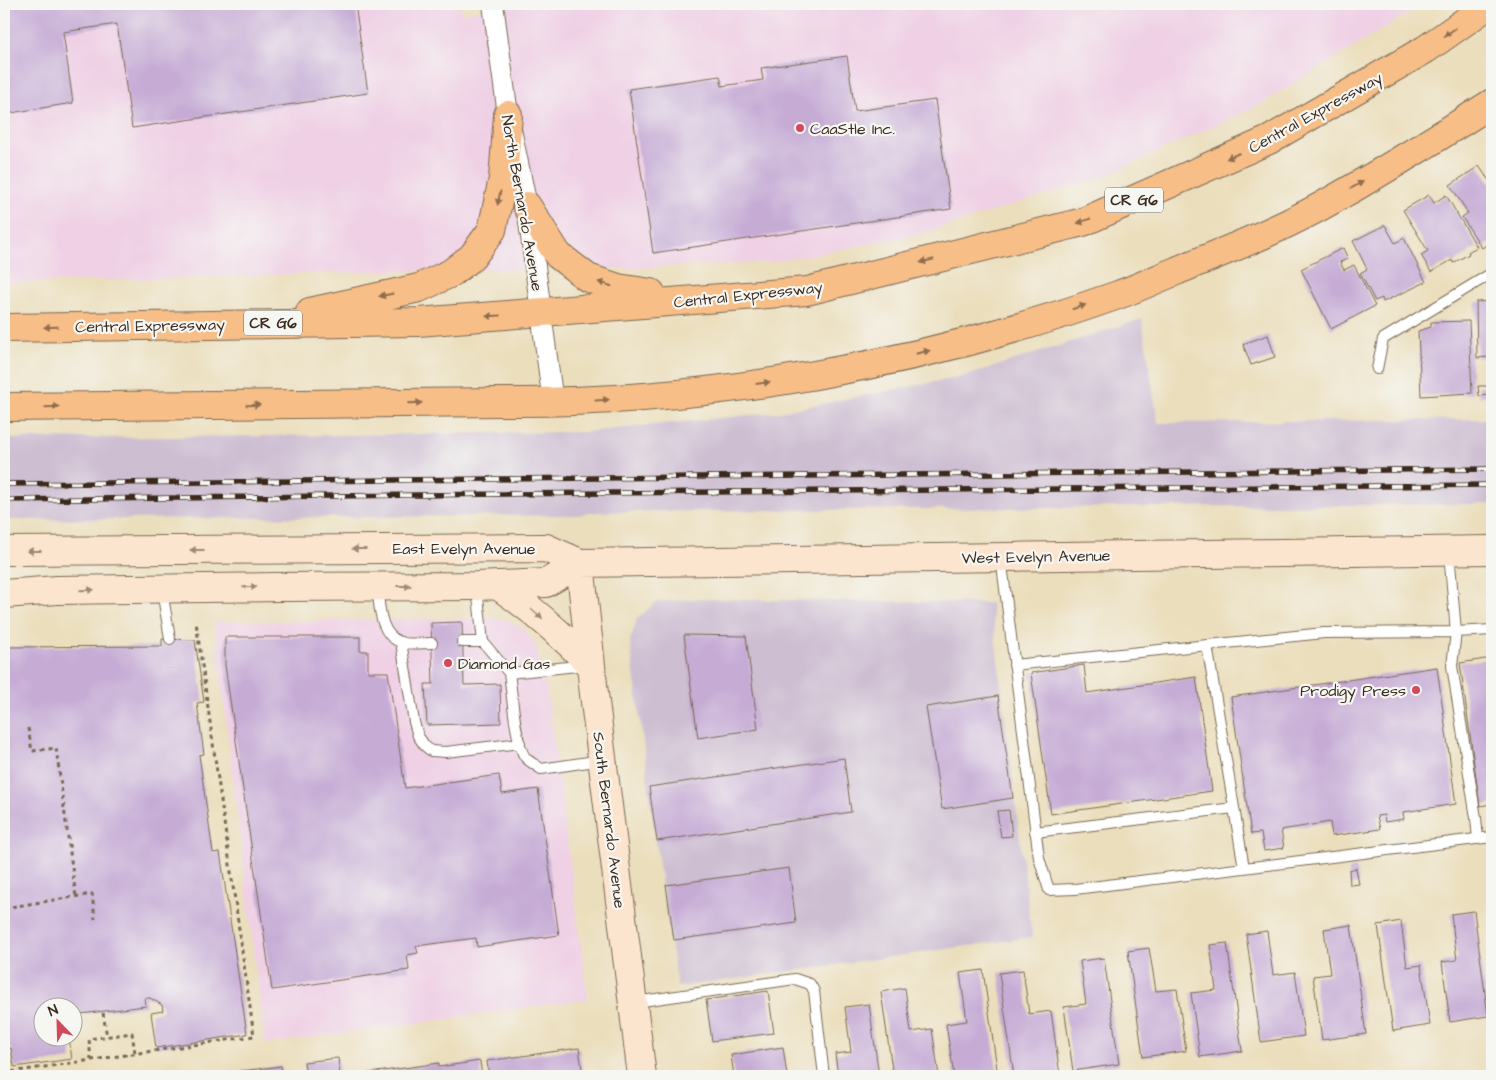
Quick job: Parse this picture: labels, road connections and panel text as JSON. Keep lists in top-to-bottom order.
{
  "streets": {
    "highway": ["Central Expressway", "CR G6"],
    "main road": ["East Evelyn Avenue", "West Evelyn Avenue", "South Bernardo Avenue"],
    "street": ["North Bernardo Avenue"]
  },
  "crossings": [
    ["Central Expressway", "North Bernardo Avenue"],
    ["East Evelyn Avenue", "West Evelyn Avenue"],
    ["East Evelyn Avenue", "South Bernardo Avenue"],
    ["West Evelyn Avenue", "South Bernardo Avenue"]
  ],
  "places": ["CaaStle Inc.", "Diamond Gas", "Prodigy Press"],
  "north": "top left"
}
